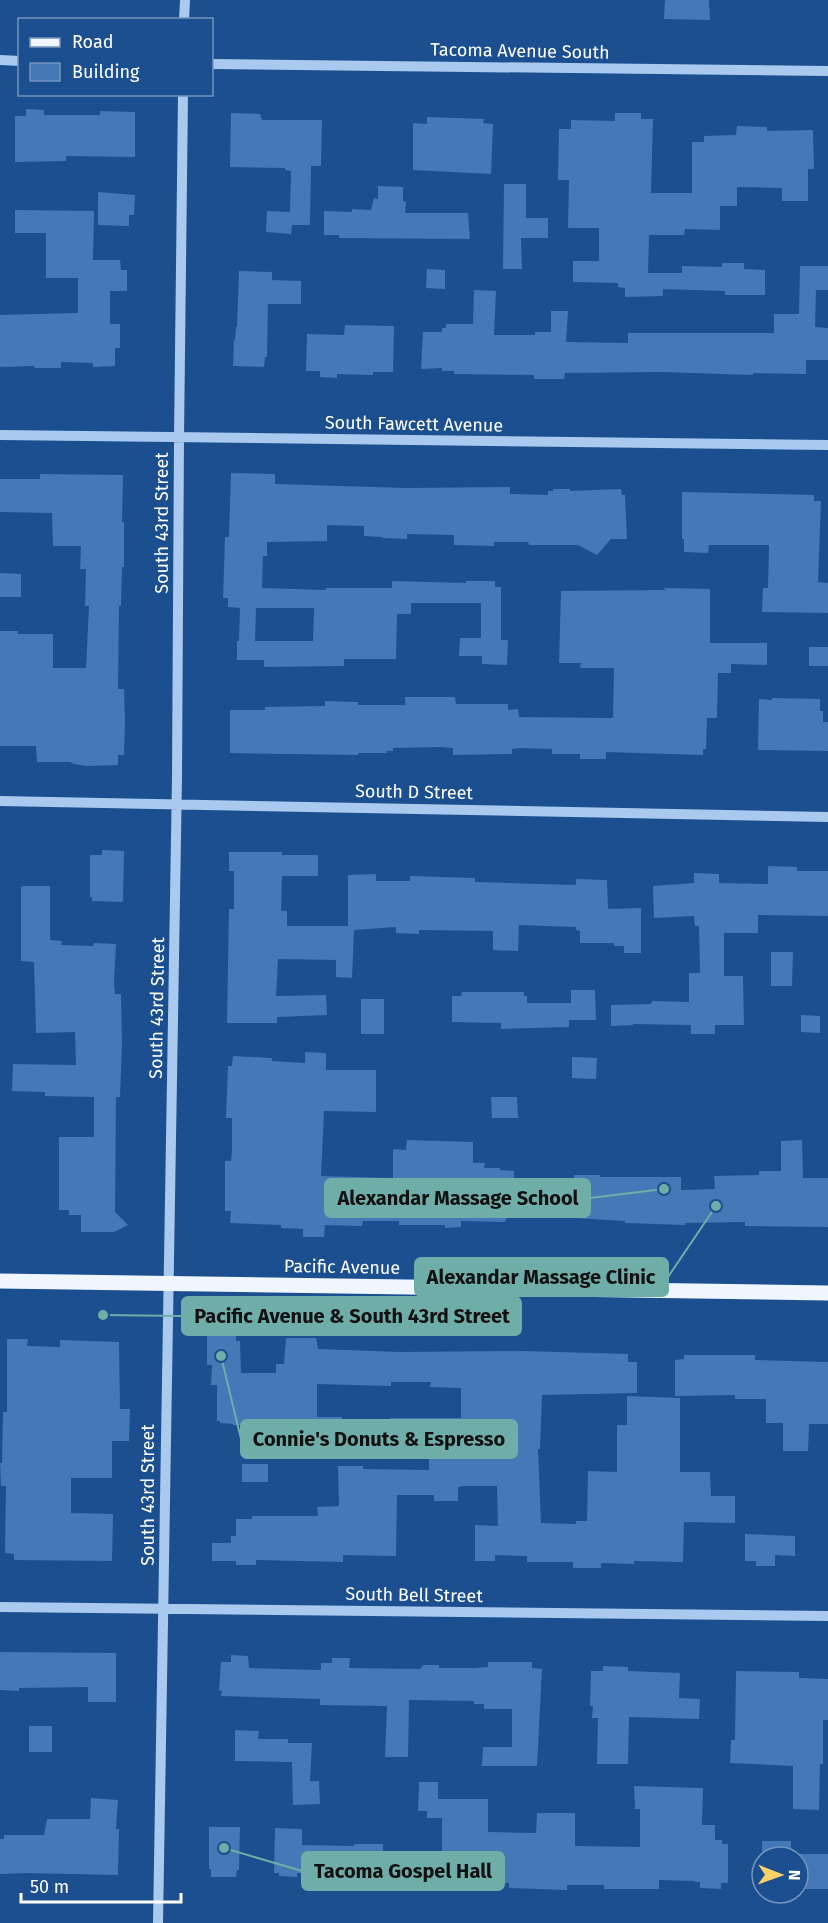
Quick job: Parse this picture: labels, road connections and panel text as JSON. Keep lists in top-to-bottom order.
{
  "streets": {
    "main road": ["Pacific Avenue"],
    "street": [
      "Tacoma Avenue South",
      "South Fawcett Avenue",
      "South 43rd Street",
      "South D Street",
      "South Bell Street"
    ]
  },
  "crossings": [
    ["South Fawcett Avenue", "South 43rd Street"],
    ["South 43rd Street", "South D Street"],
    ["South 43rd Street", "Pacific Avenue"],
    ["South 43rd Street", "South Bell Street"]
  ],
  "places": [
    "Alexandar Massage School",
    "Alexandar Massage Clinic",
    "Pacific Avenue & South 43rd Street",
    "Connie's Donuts & Espresso",
    "Tacoma Gospel Hall"
  ],
  "legend": ["Road", "Building"],
  "scale_bar": "50 m",
  "north": "right"
}
